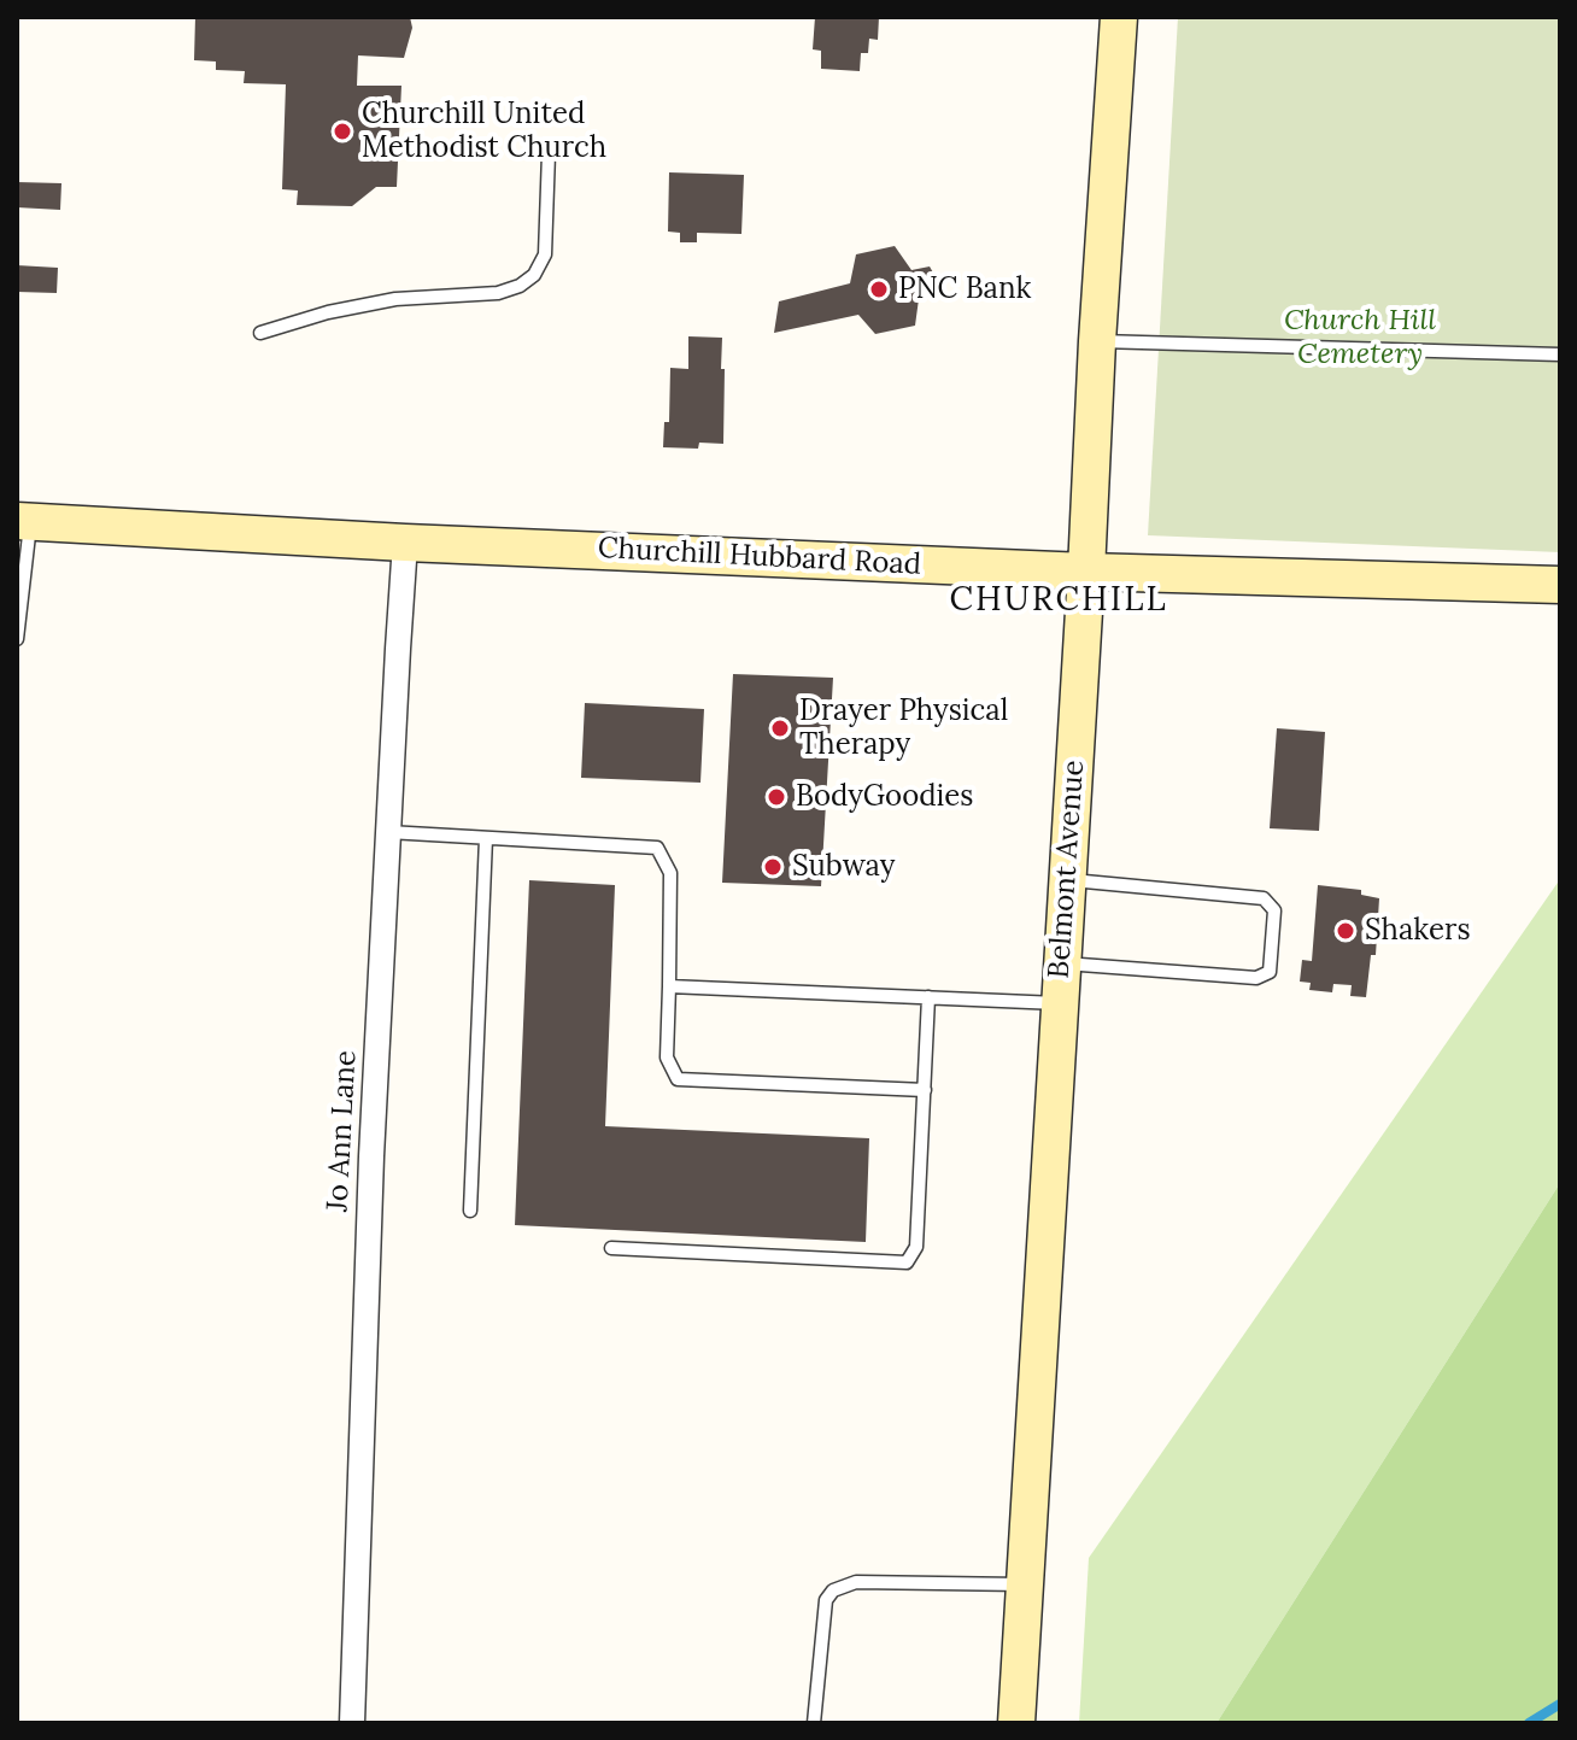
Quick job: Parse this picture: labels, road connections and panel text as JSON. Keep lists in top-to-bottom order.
{
  "streets": {
    "main road": ["Churchill Hubbard Road", "Belmont Avenue"],
    "street": ["Jo Ann Lane"]
  },
  "crossings": [
    ["Churchill Hubbard Road", "Belmont Avenue"],
    ["Churchill Hubbard Road", "Jo Ann Lane"]
  ],
  "districts": ["CHURCHILL"],
  "parks": ["Church Hill Cemetery"],
  "places": [
    "Churchill United Methodist Church",
    "PNC Bank",
    "Drayer Physical Therapy",
    "BodyGoodies",
    "Subway",
    "Shakers"
  ]
}
